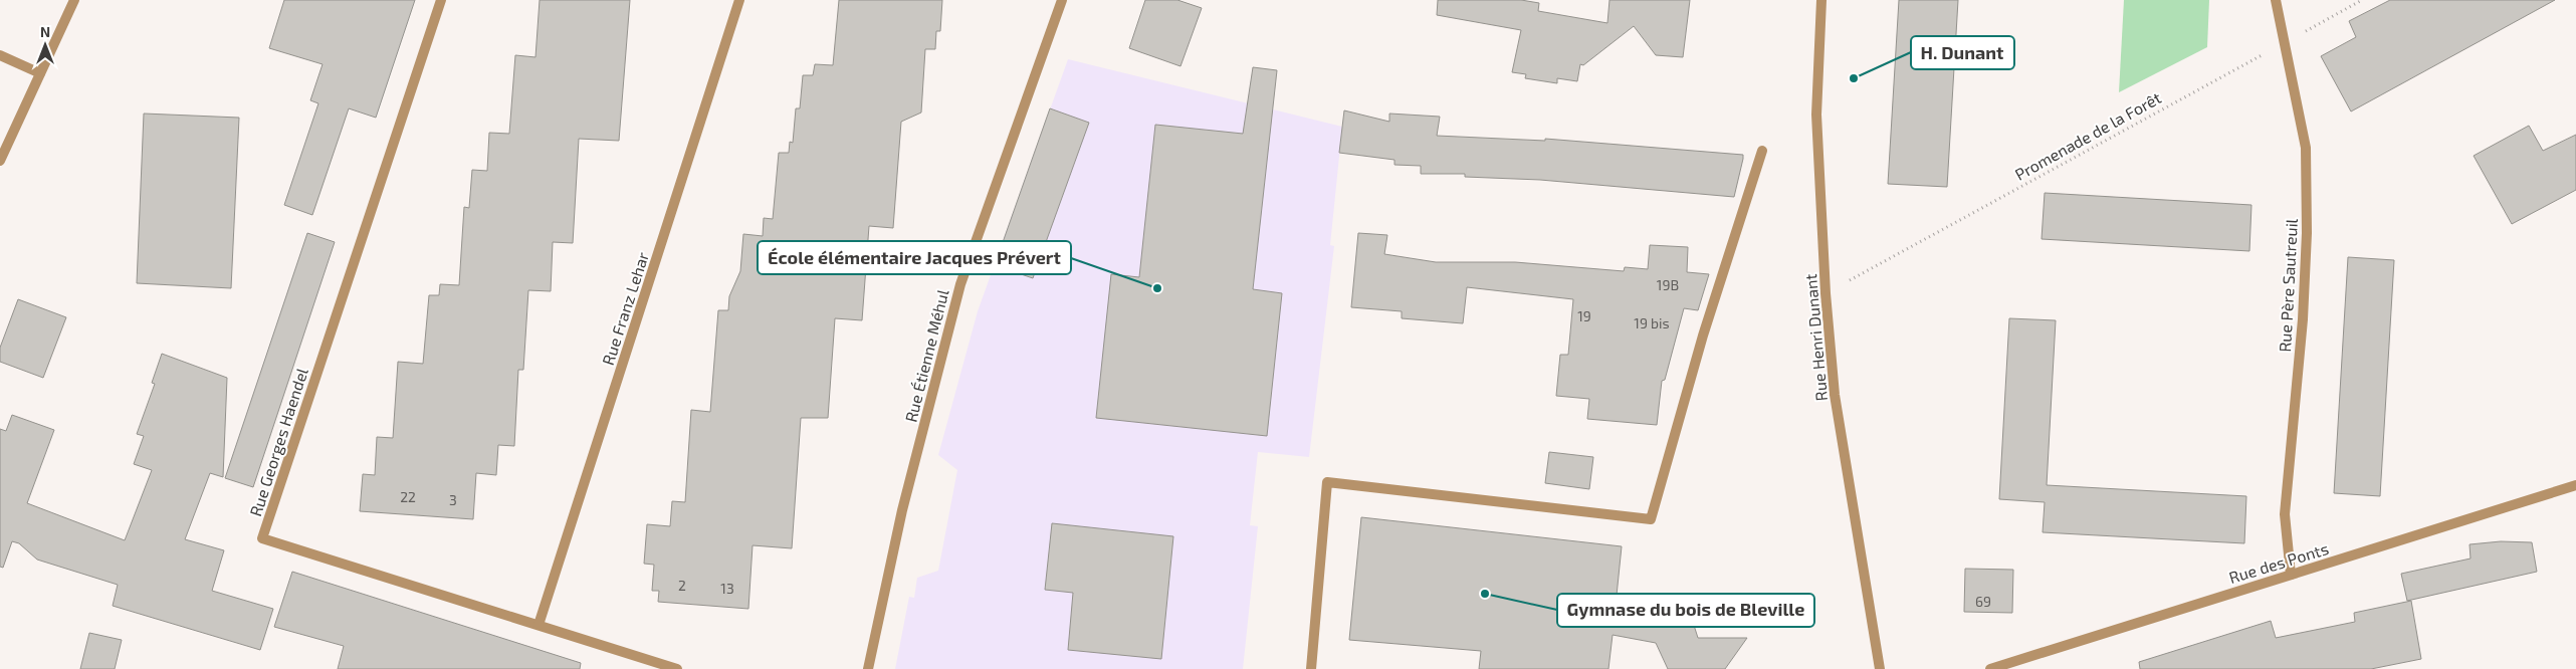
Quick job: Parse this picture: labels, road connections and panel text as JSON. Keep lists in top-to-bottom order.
{
  "streets": {
    "street": [
      "Rue Père Sautreuil",
      "Rue Franz Lehar",
      "Rue Henri Dunant",
      "Rue Étienne Méhul",
      "Rue Georges Haendel",
      "Rue des Ponts"
    ],
    "path": ["Promenade de la Forêt"]
  },
  "crossings": [
    ["Promenade de la Forêt", "Rue Père Sautreuil"],
    ["Promenade de la Forêt", "Rue Henri Dunant"],
    ["Rue Père Sautreuil", "Rue des Ponts"],
    ["Rue Franz Lehar", "Rue Georges Haendel"]
  ],
  "places": ["H. Dunant", "École élémentaire Jacques Prévert", "Gymnase du bois de Bleville"],
  "house_numbers": [
    "19B",
    "19",
    "19 bis",
    "22",
    "3",
    "2",
    "13",
    "69"
  ],
  "north": "top"
}
